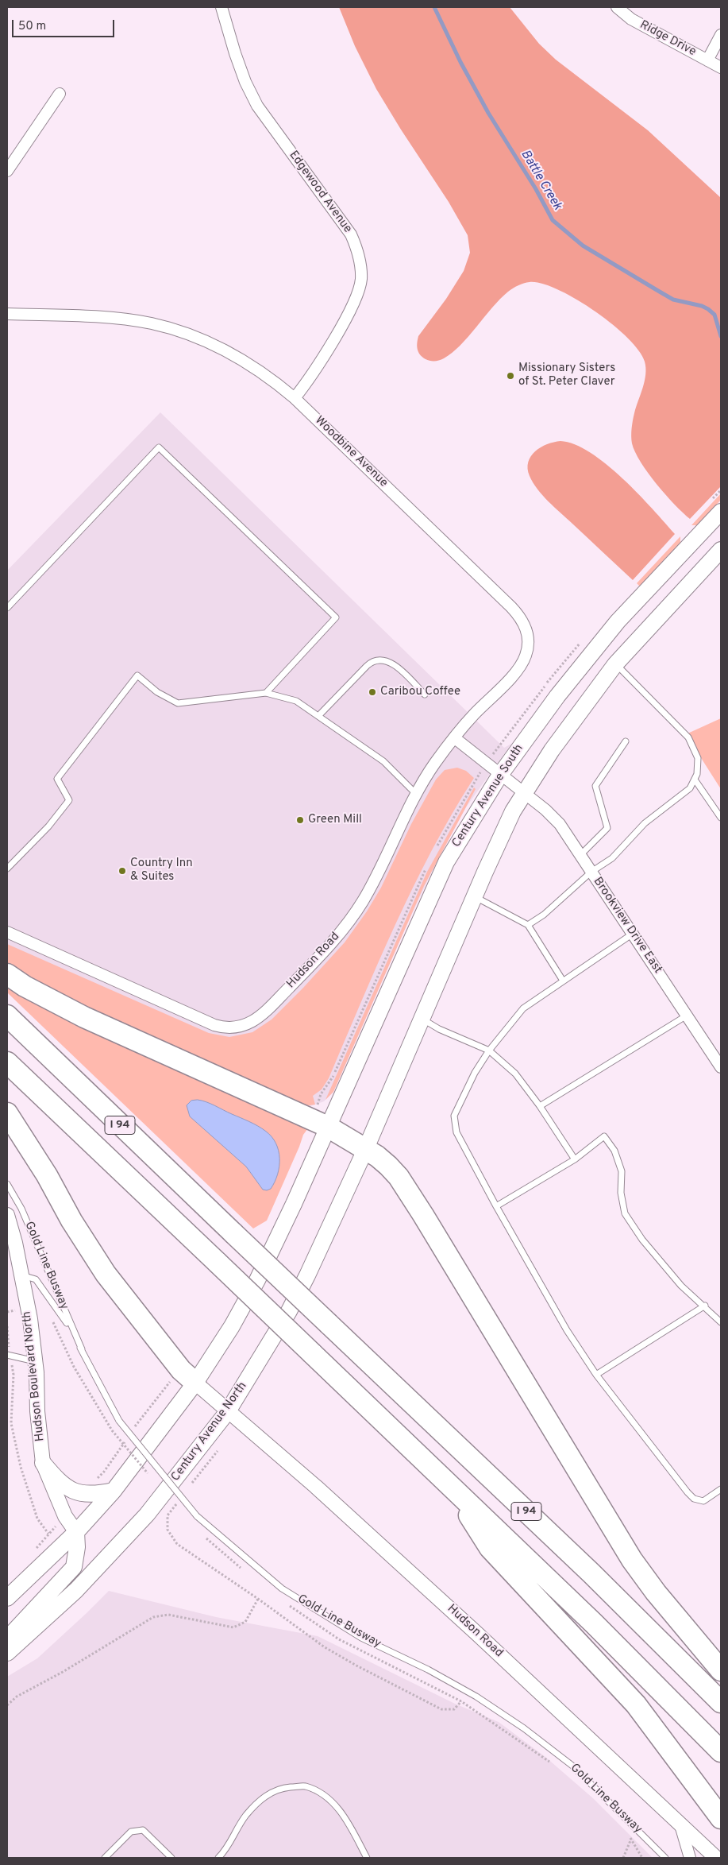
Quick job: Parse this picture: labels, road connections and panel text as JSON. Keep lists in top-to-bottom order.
{
  "streets": {
    "highway": ["I 94"],
    "main road": ["Century Avenue South", "Century Avenue North"],
    "street": [
      "Ridge Drive",
      "Edgewood Avenue",
      "Woodbine Avenue",
      "Brookview Drive East",
      "Hudson Road",
      "Hudson Boulevard North"
    ],
    "lane": ["Gold Line Busway"]
  },
  "crossings": [
    ["Edgewood Avenue", "Woodbine Avenue"],
    ["Woodbine Avenue", "Hudson Road"],
    ["Hudson Road", "Century Avenue North"],
    ["Gold Line Busway", "Hudson Boulevard North"]
  ],
  "water": ["Battle Creek"],
  "places": [
    "Missionary Sisters of St. Peter Claver",
    "Caribou Coffee",
    "Green Mill",
    "Country Inn & Suites"
  ],
  "scale_bar": "50 m"
}
